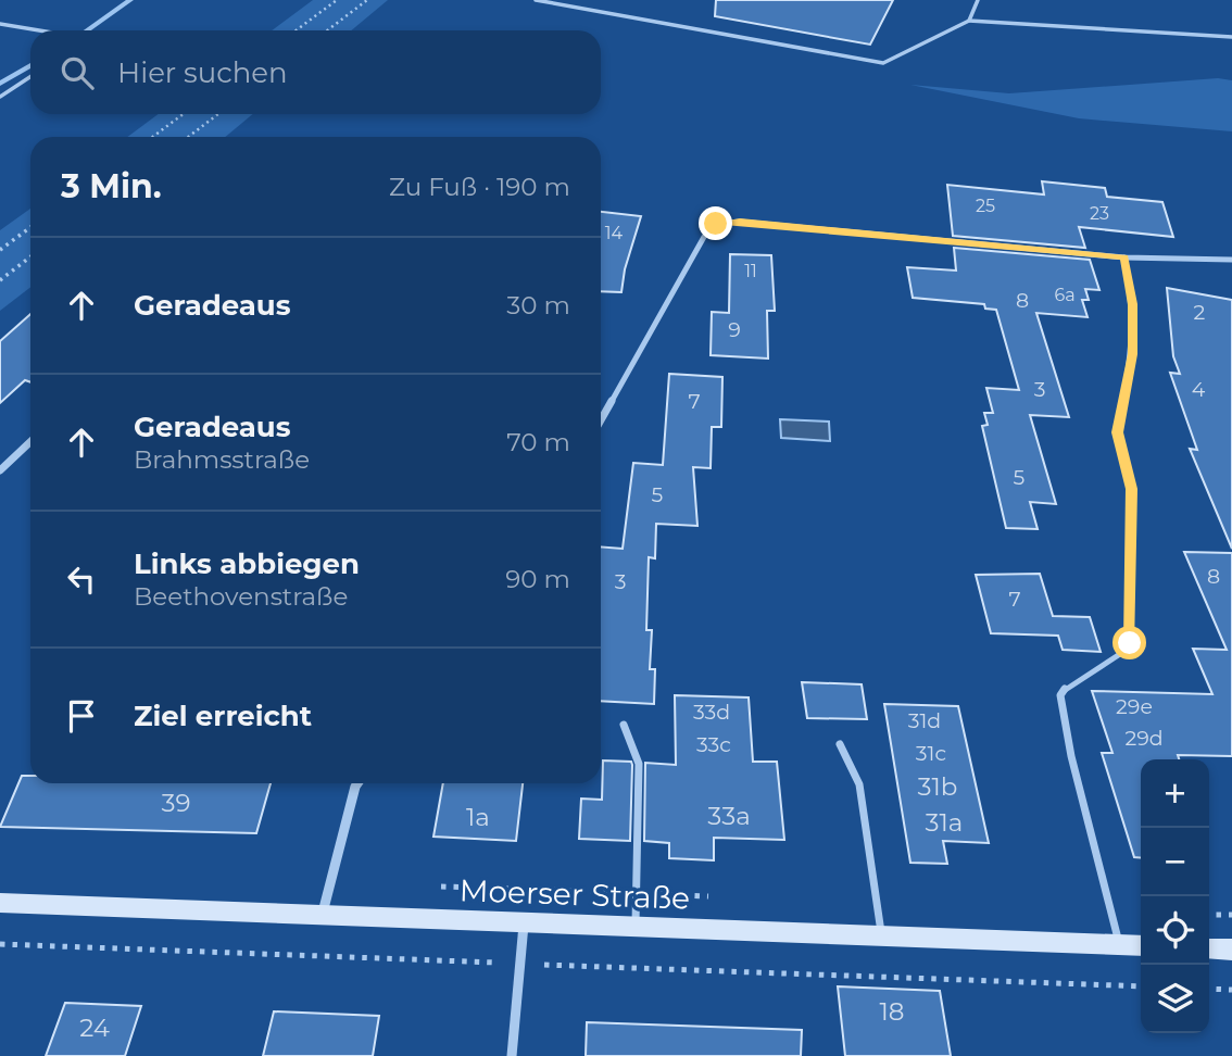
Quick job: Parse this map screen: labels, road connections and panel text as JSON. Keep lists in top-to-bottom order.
{
  "streets": {
    "street": ["Moerser Straße"]
  },
  "house_numbers": [
    "25",
    "23",
    "14",
    "11",
    "6a",
    "8",
    "2",
    "9",
    "3",
    "4",
    "7",
    "5",
    "5",
    "8",
    "3",
    "7",
    "29e",
    "33d",
    "31d",
    "29d",
    "33c",
    "31c",
    "31b",
    "39",
    "33a",
    "1a",
    "31a",
    "18",
    "24"
  ],
  "page": {
    "search": "Hier suchen",
    "heading": ["3 Min.", "Zu Fuß · 190 m"],
    "list": [
      ["Geradeaus", "30 m"],
      ["Geradeaus", "Brahmsstraße", "70 m"],
      ["Links abbiegen", "Beethovenstraße", "90 m"],
      "Ziel erreicht"
    ],
    "map_buttons": ["+", "−"]
  }
}
